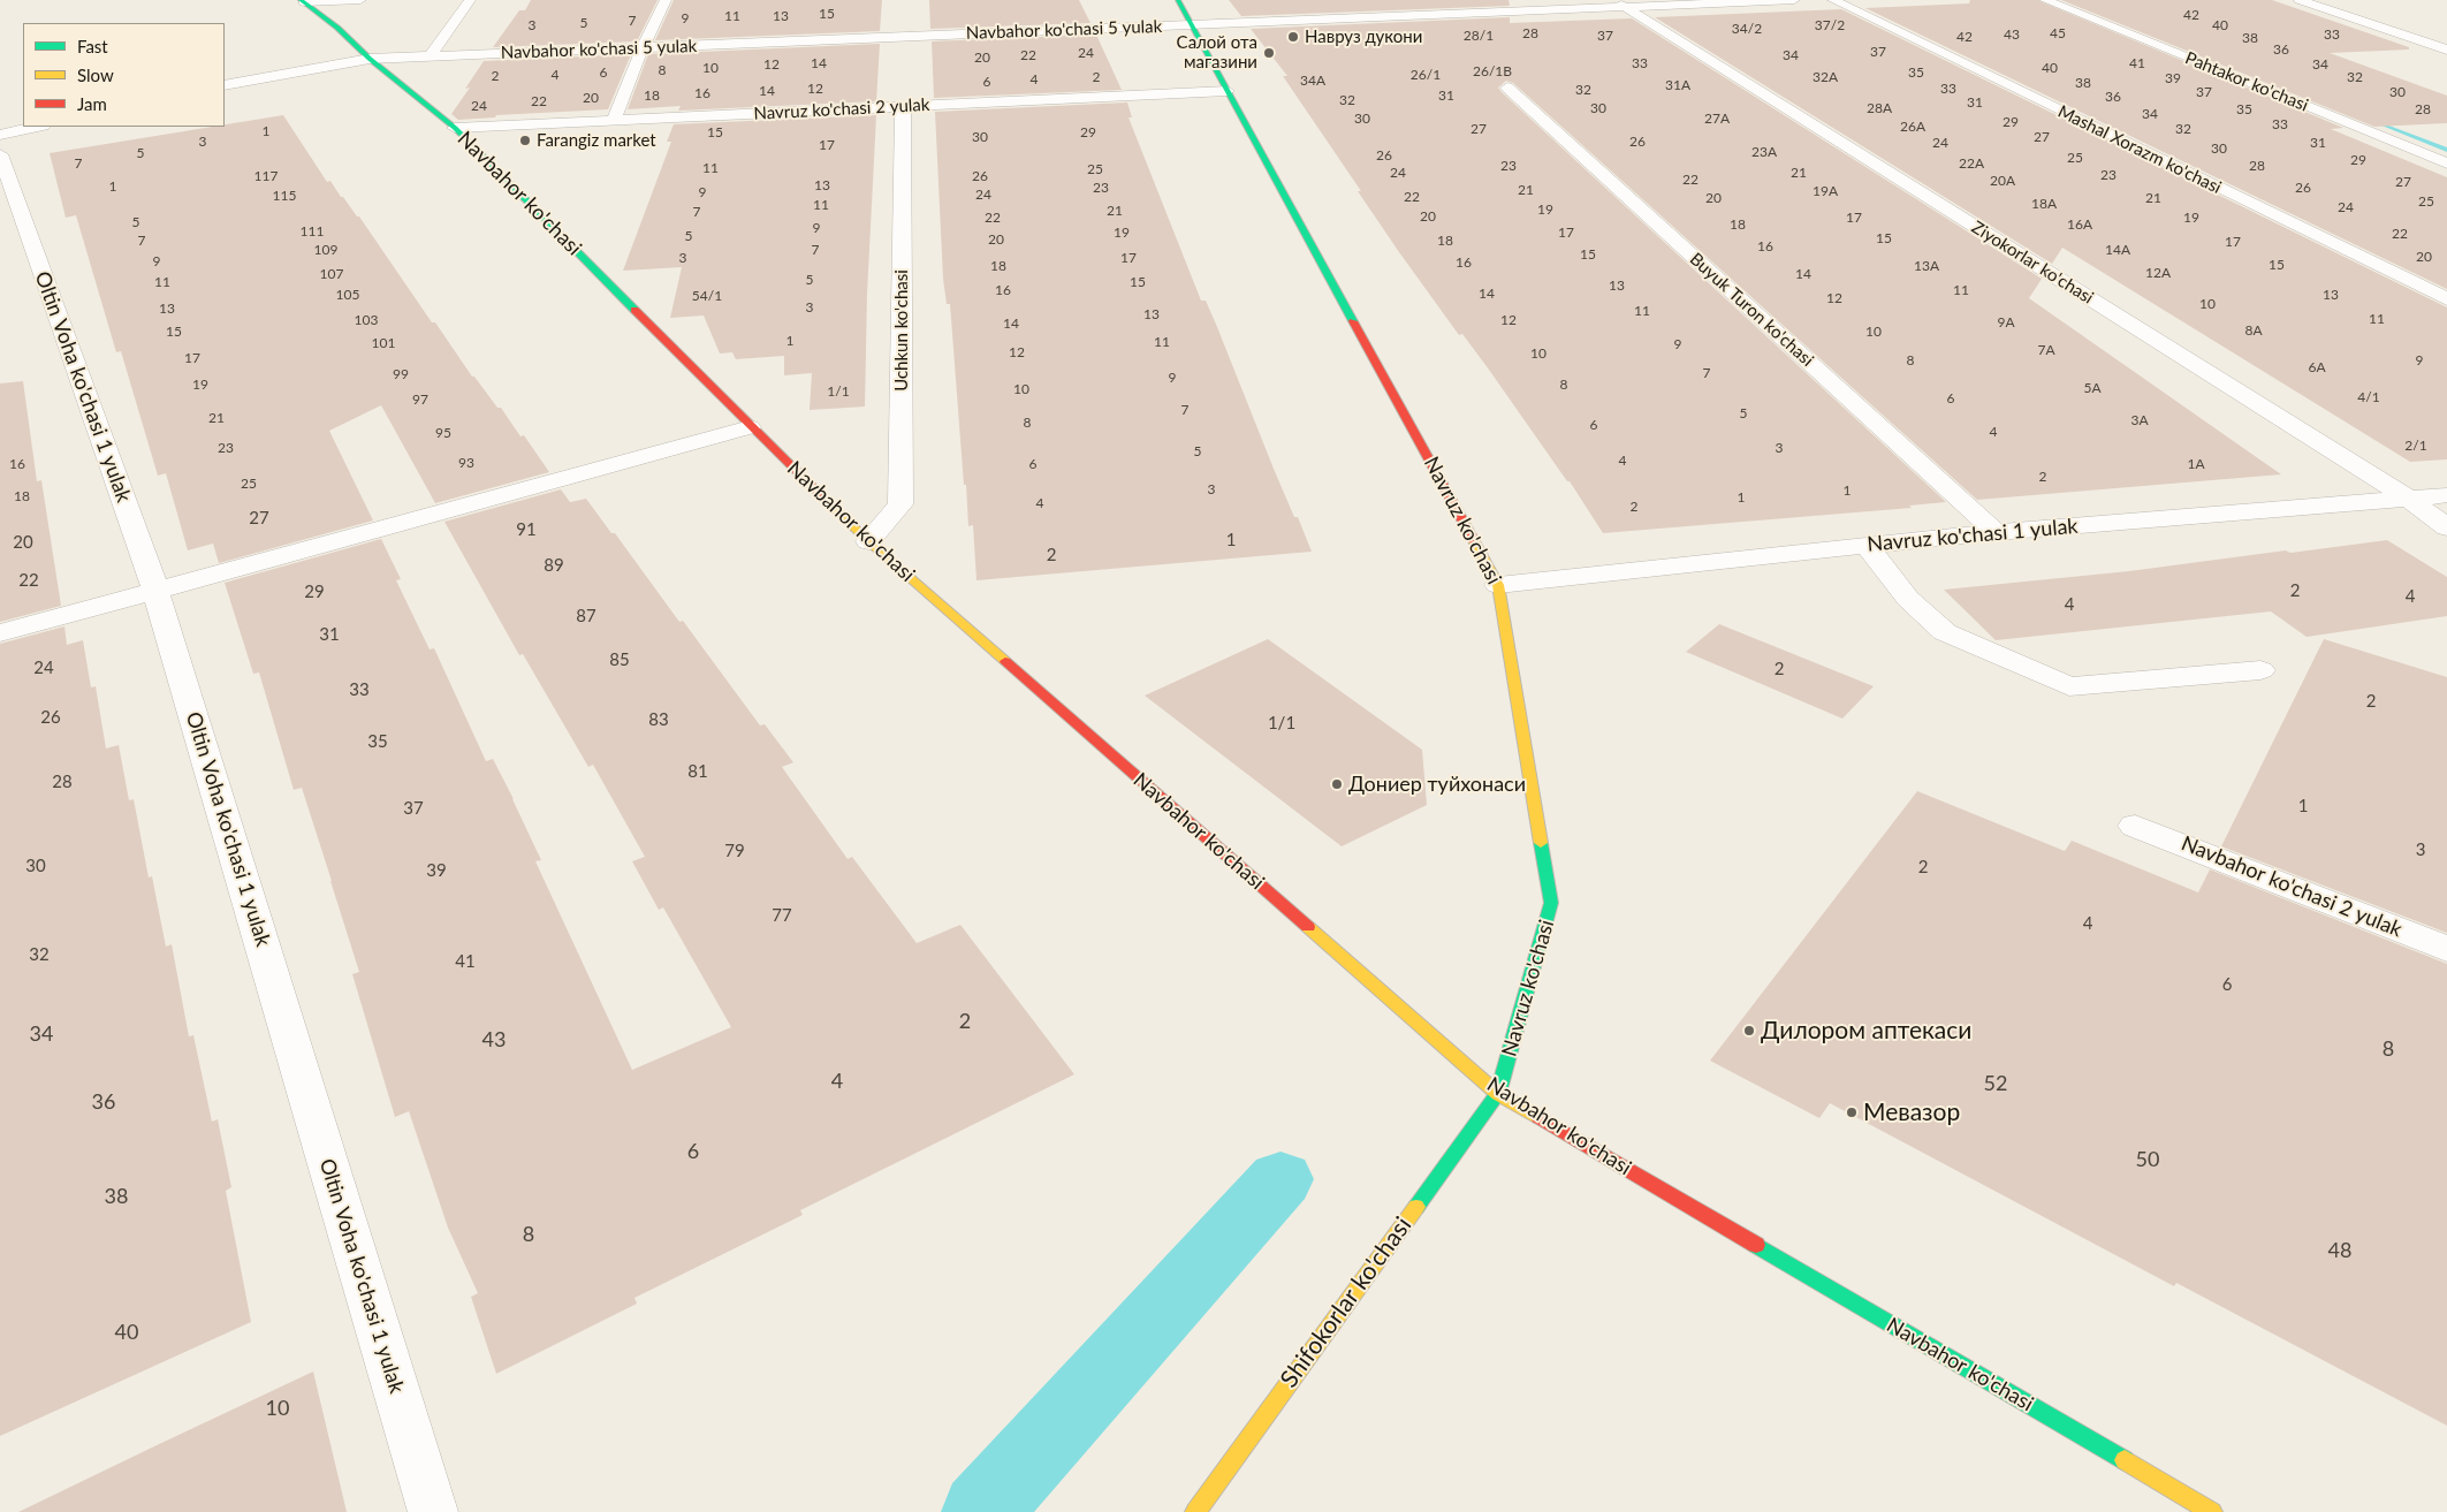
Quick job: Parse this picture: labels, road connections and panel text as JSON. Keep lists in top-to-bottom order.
{
  "streets": {
    "main road": ["Navbahor ko'chasi", "Navruz ko'chasi", "Shifokorlar ko'chasi"],
    "street": [
      "Navbahor ko'chasi 5 yulak",
      "Pahtakor ko'chasi",
      "Navruz ko'chasi 2 yulak",
      "Mashal Xorazm ko'chasi",
      "Ziyokorlar ko'chasi",
      "Buyuk Turon ko'chasi",
      "Uchkun ko'chasi",
      "Oltin Voha ko'chasi 1 yulak",
      "Navruz ko'chasi 1 yulak",
      "Navbahor ko'chasi 2 yulak"
    ]
  },
  "crossings": [
    ["Navbahor ko'chasi 5 yulak", "Navbahor ko'chasi"],
    ["Navbahor ko'chasi 5 yulak", "Ziyokorlar ko'chasi"],
    ["Navbahor ko'chasi 5 yulak", "Navruz ko'chasi"],
    ["Navruz ko'chasi 2 yulak", "Navbahor ko'chasi"],
    ["Navruz ko'chasi 2 yulak", "Uchkun ko'chasi"],
    ["Navruz ko'chasi 2 yulak", "Navruz ko'chasi"],
    ["Navbahor ko'chasi", "Uchkun ko'chasi"],
    ["Navbahor ko'chasi", "Navruz ko'chasi"],
    ["Navbahor ko'chasi", "Shifokorlar ko'chasi"],
    ["Ziyokorlar ko'chasi", "Navruz ko'chasi 1 yulak"],
    ["Buyuk Turon ko'chasi", "Navruz ko'chasi 1 yulak"],
    ["Navruz ko'chasi", "Navruz ko'chasi 1 yulak"],
    ["Navruz ko'chasi", "Shifokorlar ko'chasi"]
  ],
  "places": [
    "Навруз дукони",
    "Салой ота магазини",
    "Farangiz market",
    "Дониер туйхонаси",
    "Дилором аптекаси",
    "Мевазор"
  ],
  "house_numbers": [
    "15",
    "42",
    "11",
    "13",
    "9",
    "7",
    "5",
    "3",
    "37/2",
    "40",
    "34/2",
    "28",
    "45",
    "43",
    "33",
    "28/1",
    "37",
    "42",
    "38",
    "36",
    "37",
    "24",
    "22",
    "34",
    "20",
    "14",
    "33",
    "41",
    "12",
    "34",
    "10",
    "40",
    "8",
    "26/1B",
    "6",
    "35",
    "4",
    "26/1",
    "2",
    "2",
    "32А",
    "32",
    "39",
    "4",
    "34A",
    "6",
    "38",
    "31A",
    "12",
    "33",
    "32",
    "14",
    "37",
    "30",
    "16",
    "18",
    "31",
    "36",
    "20",
    "32",
    "22",
    "31",
    "24",
    "30",
    "28A",
    "35",
    "28",
    "34",
    "30",
    "27A",
    "29",
    "33",
    "26A",
    "27",
    "32",
    "1",
    "15",
    "29",
    "30",
    "27",
    "3",
    "26",
    "24",
    "31",
    "17",
    "30",
    "23A",
    "5",
    "26",
    "25",
    "29",
    "7",
    "22A",
    "23",
    "28",
    "11",
    "25",
    "24",
    "21",
    "23",
    "117",
    "26",
    "22",
    "20A",
    "27",
    "13",
    "1",
    "23",
    "26",
    "21",
    "19A",
    "9",
    "24",
    "115",
    "22",
    "20",
    "21",
    "25",
    "18A",
    "11",
    "24",
    "19",
    "21",
    "7",
    "20",
    "22",
    "17",
    "19",
    "5",
    "18",
    "16A",
    "9",
    "111",
    "19",
    "17",
    "22",
    "5",
    "15",
    "20",
    "7",
    "18",
    "17",
    "16",
    "109",
    "7",
    "14A",
    "15",
    "20",
    "3",
    "17",
    "9",
    "16",
    "15",
    "18",
    "13A",
    "12A",
    "107",
    "14",
    "5",
    "11",
    "15",
    "13",
    "16",
    "11",
    "14",
    "105",
    "13",
    "54/1",
    "12",
    "10",
    "3",
    "13",
    "11",
    "13",
    "11",
    "103",
    "12",
    "9A",
    "14",
    "8A",
    "15",
    "10",
    "1",
    "11",
    "101",
    "9",
    "7A",
    "12",
    "10",
    "17",
    "8",
    "9",
    "6A",
    "7",
    "99",
    "9",
    "19",
    "8",
    "5A",
    "10",
    "1/1",
    "4/1",
    "6",
    "97",
    "7",
    "5",
    "21",
    "3A",
    "8",
    "6",
    "4",
    "95",
    "2/1",
    "23",
    "3",
    "5",
    "4",
    "93",
    "16",
    "6",
    "1A",
    "2",
    "25",
    "3",
    "1",
    "18",
    "1",
    "4",
    "2",
    "27",
    "91",
    "1",
    "20",
    "2",
    "89",
    "22",
    "2",
    "29",
    "4",
    "4",
    "87",
    "31",
    "85",
    "24",
    "2",
    "33",
    "2",
    "26",
    "83",
    "1/1",
    "35",
    "81",
    "28",
    "1",
    "37",
    "3",
    "79",
    "30",
    "2",
    "39",
    "77",
    "4",
    "32",
    "41",
    "6",
    "2",
    "34",
    "43",
    "8",
    "4",
    "52",
    "36",
    "6",
    "50",
    "38",
    "8",
    "48",
    "40",
    "10"
  ],
  "legend": ["Fast", "Slow", "Jam"]
}
